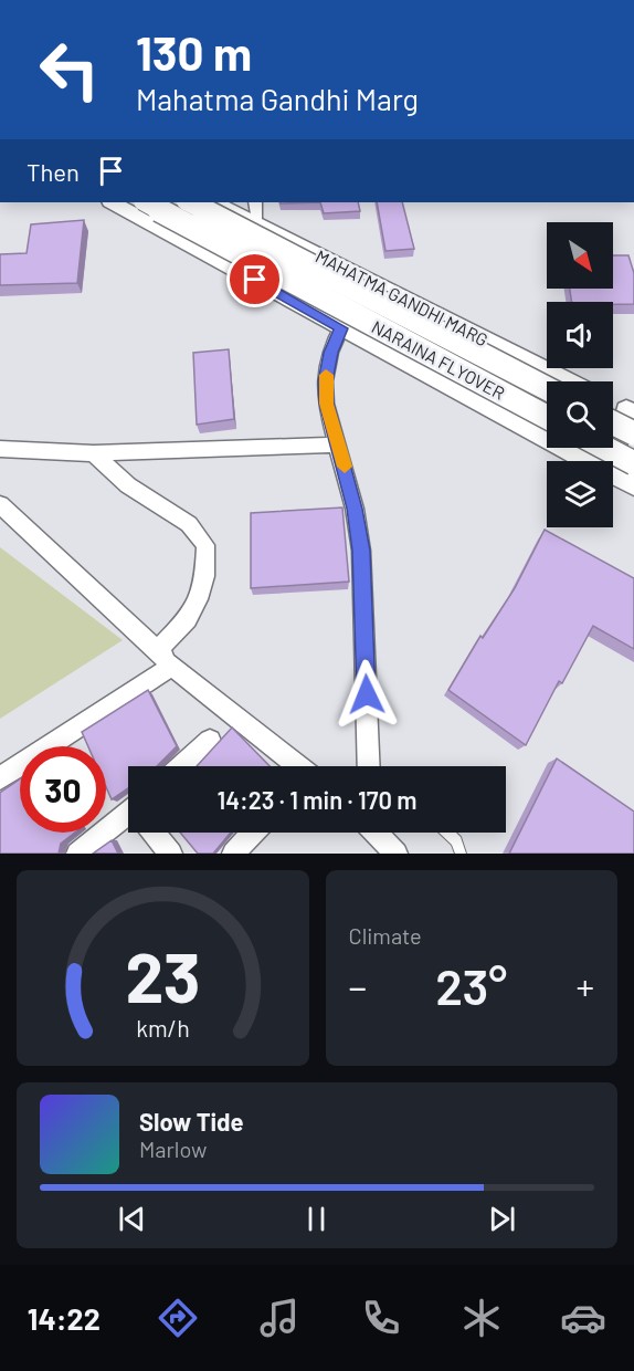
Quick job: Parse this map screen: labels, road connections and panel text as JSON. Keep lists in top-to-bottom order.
{
  "streets": {
    "main road": ["MAHATMA GANDHI MARG", "NARAINA FLYOVER"]
  },
  "north": "bottom right",
  "page": {
    "turn": ["130 m", "Mahatma Gandhi Marg"],
    "then": "Then",
    "limit": "30",
    "trip": "14:23 · 1 min · 170 m",
    "tile": "Climate",
    "heat": ["−", "23°", "+"],
    "song": ["Slow Tide", "Marlow"],
    "tabs": "14:22",
    "gauge": ["23", "km/h"]
  }
}
